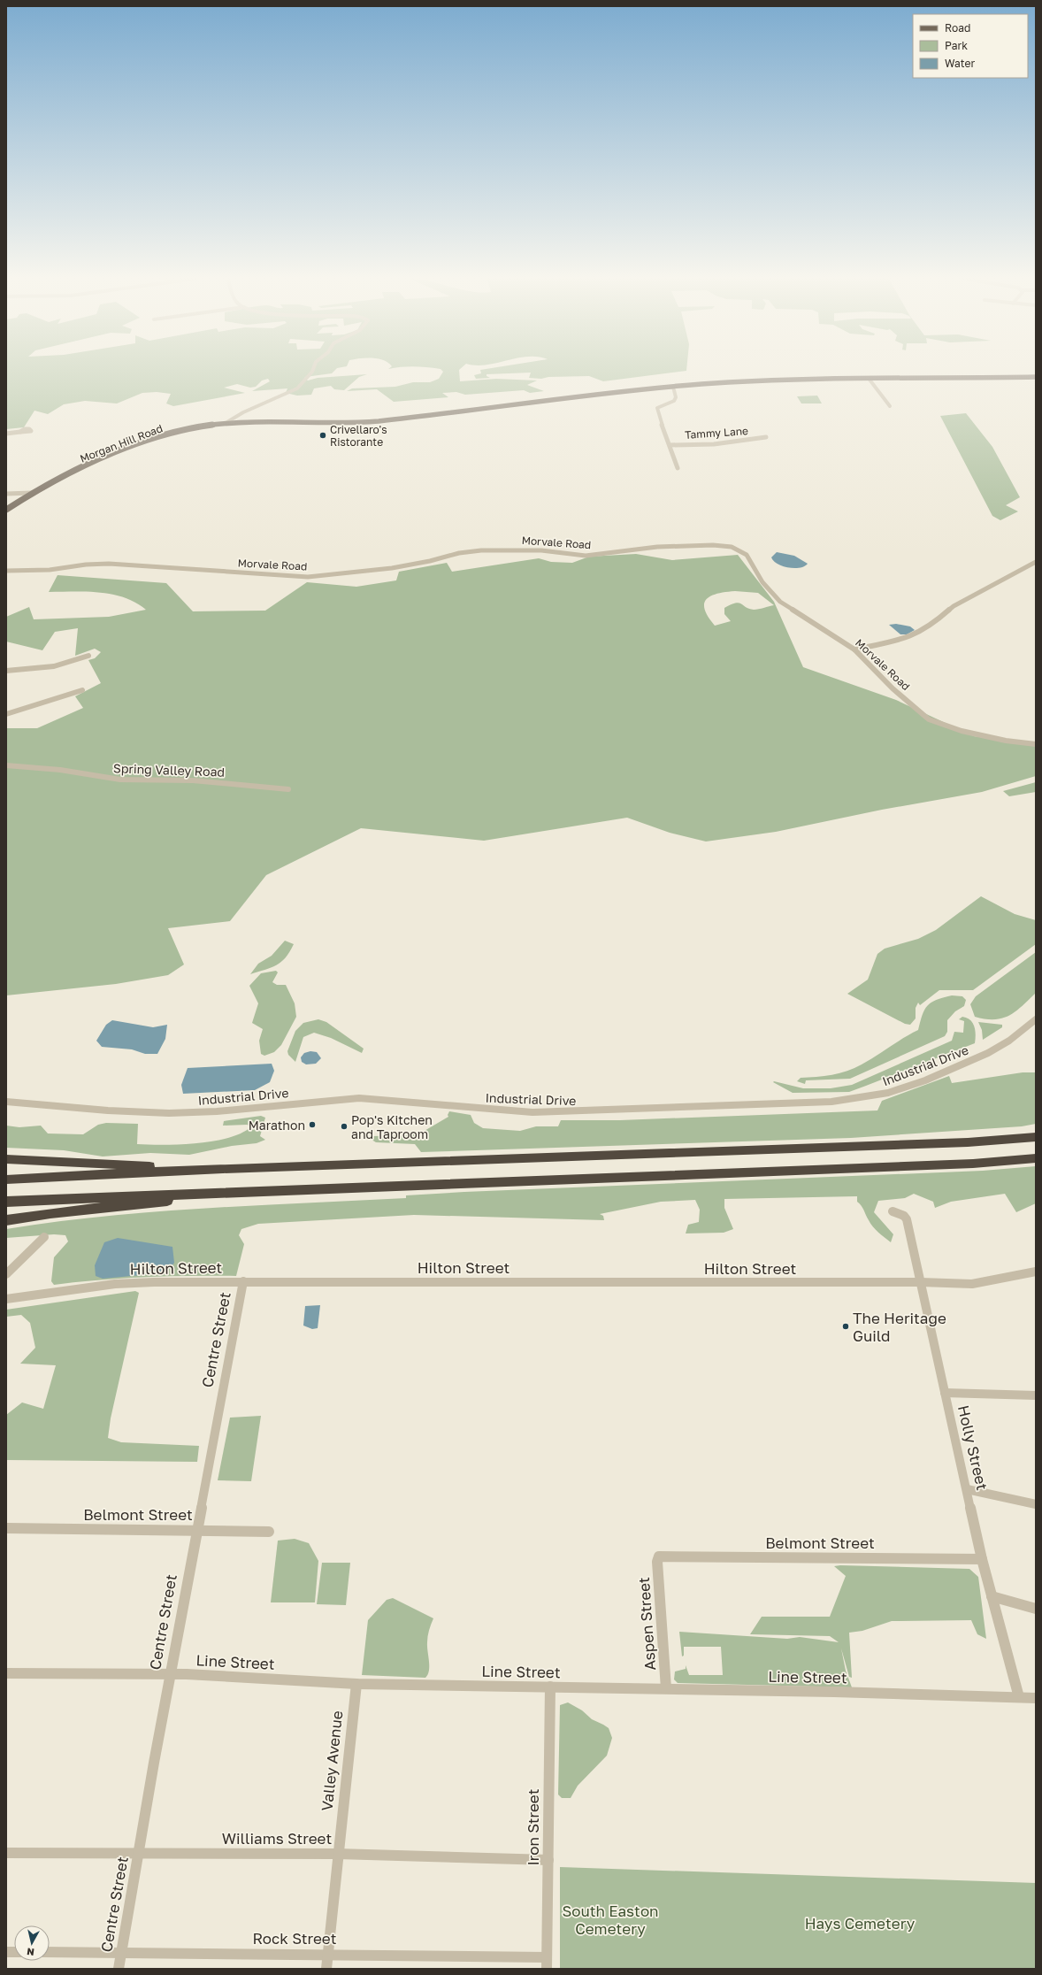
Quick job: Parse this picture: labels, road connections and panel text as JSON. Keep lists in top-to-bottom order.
{
  "streets": {
    "main road": ["Morgan Hill Road"],
    "street": [
      "Tammy Lane",
      "Morvale Road",
      "Spring Valley Road",
      "Industrial Drive",
      "Hilton Street",
      "Centre Street",
      "Holly Street",
      "Belmont Street",
      "Aspen Street",
      "Line Street",
      "Valley Avenue",
      "Iron Street",
      "Williams Street",
      "Rock Street"
    ]
  },
  "crossings": [
    ["Hilton Street", "Centre Street"],
    ["Hilton Street", "Holly Street"],
    ["Centre Street", "Belmont Street"],
    ["Centre Street", "Line Street"],
    ["Centre Street", "Williams Street"],
    ["Centre Street", "Rock Street"],
    ["Holly Street", "Belmont Street"],
    ["Holly Street", "Line Street"],
    ["Belmont Street", "Aspen Street"],
    ["Aspen Street", "Line Street"],
    ["Line Street", "Valley Avenue"],
    ["Line Street", "Iron Street"],
    ["Valley Avenue", "Williams Street"],
    ["Valley Avenue", "Rock Street"],
    ["Iron Street", "Williams Street"],
    ["Iron Street", "Rock Street"]
  ],
  "parks": ["South Easton Cemetery", "Hays Cemetery"],
  "places": [
    "Crivellaro's Ristorante",
    "Marathon",
    "Pop's Kitchen and Taproom",
    "The Heritage Guild"
  ],
  "legend": ["Road", "Park", "Water"],
  "north": "bottom"
}
